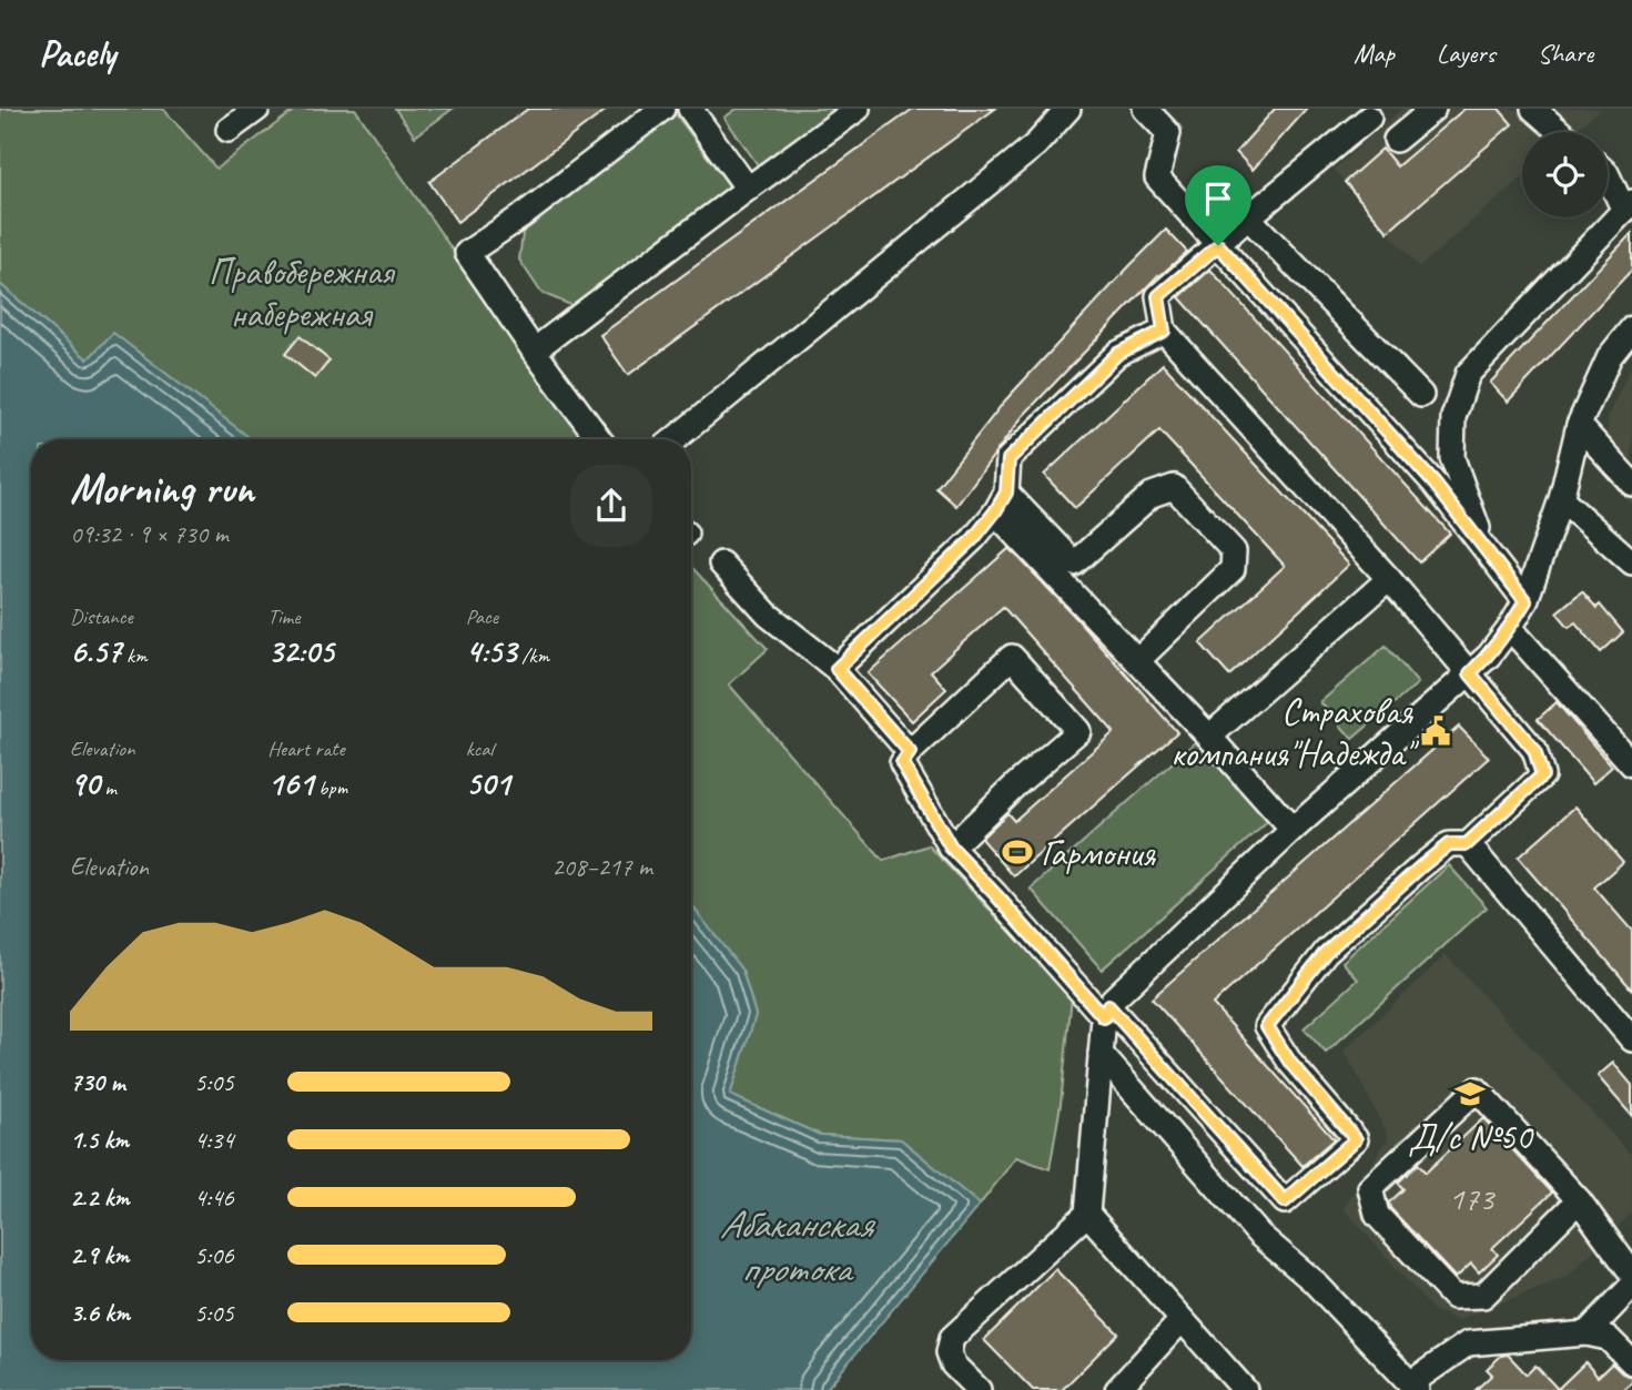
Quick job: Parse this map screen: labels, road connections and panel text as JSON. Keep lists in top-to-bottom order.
{
  "water": ["Абаканская протока"],
  "parks": ["Правобережная набережная"],
  "places": {
    "public building": ["Страховая компания\"Надежда\""],
    "sports": ["Гармония"],
    "school or university": ["Д/с №50"]
  },
  "house_numbers": ["173"],
  "page": {
    "header": "Pacely",
    "nav": ["Map", "Layers", "Share"],
    "heading": ["Morning run", "09:32 · 9 × 730 m"],
    "stats": [
      ["Distance", "6.57 km"],
      ["Time", "32:05"],
      ["Pace", "4:53 /km"],
      ["Elevation", "90 m"],
      ["Heart rate", "161 bpm"],
      ["kcal", "501"]
    ],
    "chart": ["Elevation", "208–217 m"],
    "list": [
      {
        "name": "730 m",
        "note": "5:05"
      },
      {
        "name": "1.5 km",
        "note": "4:34"
      },
      {
        "name": "2.2 km",
        "note": "4:46"
      },
      {
        "name": "2.9 km",
        "note": "5:06"
      },
      {
        "name": "3.6 km",
        "note": "5:05"
      }
    ]
  }
}
